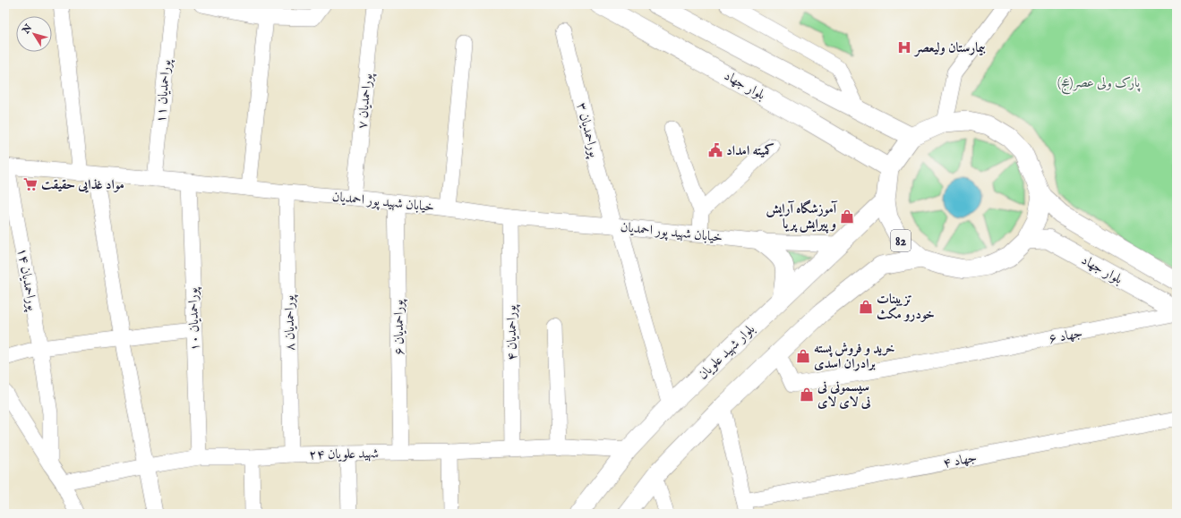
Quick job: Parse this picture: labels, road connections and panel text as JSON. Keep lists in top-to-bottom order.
{
  "streets": {
    "main road": ["بلوار جهاد", "82", "بلوار شهید علویان"],
    "street": [
      "پوراحمدیان ۱۱",
      "پوراحمدیان ۷",
      "پوراحمدیان ۳",
      "خیابان شهید پور احمدیان",
      "پوراحمدیان ۱۴",
      "پوراحمدیان ۱۰",
      "پوراحمدیان ۸",
      "پوراحمدیان ۶",
      "پوراحمدیان ۴",
      "جهاد ۶",
      "شهید علویان ۲۴",
      "جهاد ۴"
    ]
  },
  "crossings": [
    ["بلوار جهاد", "82"],
    ["پوراحمدیان ۱۱", "خیابان شهید پور احمدیان"],
    ["پوراحمدیان ۷", "خیابان شهید پور احمدیان"],
    ["پوراحمدیان ۳", "خیابان شهید پور احمدیان"],
    ["پوراحمدیان ۳", "بلوار شهید علویان"],
    ["خیابان شهید پور احمدیان", "پوراحمدیان ۱۴"],
    ["خیابان شهید پور احمدیان", "پوراحمدیان ۱۰"],
    ["خیابان شهید پور احمدیان", "پوراحمدیان ۸"],
    ["خیابان شهید پور احمدیان", "پوراحمدیان ۶"],
    ["خیابان شهید پور احمدیان", "پوراحمدیان ۴"],
    ["خیابان شهید پور احمدیان", "بلوار شهید علویان"],
    ["82", "جهاد ۶"],
    ["82", "بلوار شهید علویان"],
    ["پوراحمدیان ۱۰", "شهید علویان ۲۴"],
    ["پوراحمدیان ۸", "شهید علویان ۲۴"],
    ["پوراحمدیان ۶", "شهید علویان ۲۴"],
    ["پوراحمدیان ۴", "شهید علویان ۲۴"],
    ["بلوار شهید علویان", "شهید علویان ۲۴"]
  ],
  "parks": ["پارک ولی عصر(عج)"],
  "places": {
    "hospital": ["بیمارستان ولیعصر"],
    "public building": ["کمیته امداد"],
    "supermarket": ["مواد غذایی حقیقت"],
    "shop": [
      "آموزشگاه آرایش و پیرایش پریا",
      "تزیینات خودرو مکث",
      "خرید و فروش پسته برادران اسدی",
      "سیسمونی نی نی لای لای"
    ]
  },
  "north": "top left"
}
